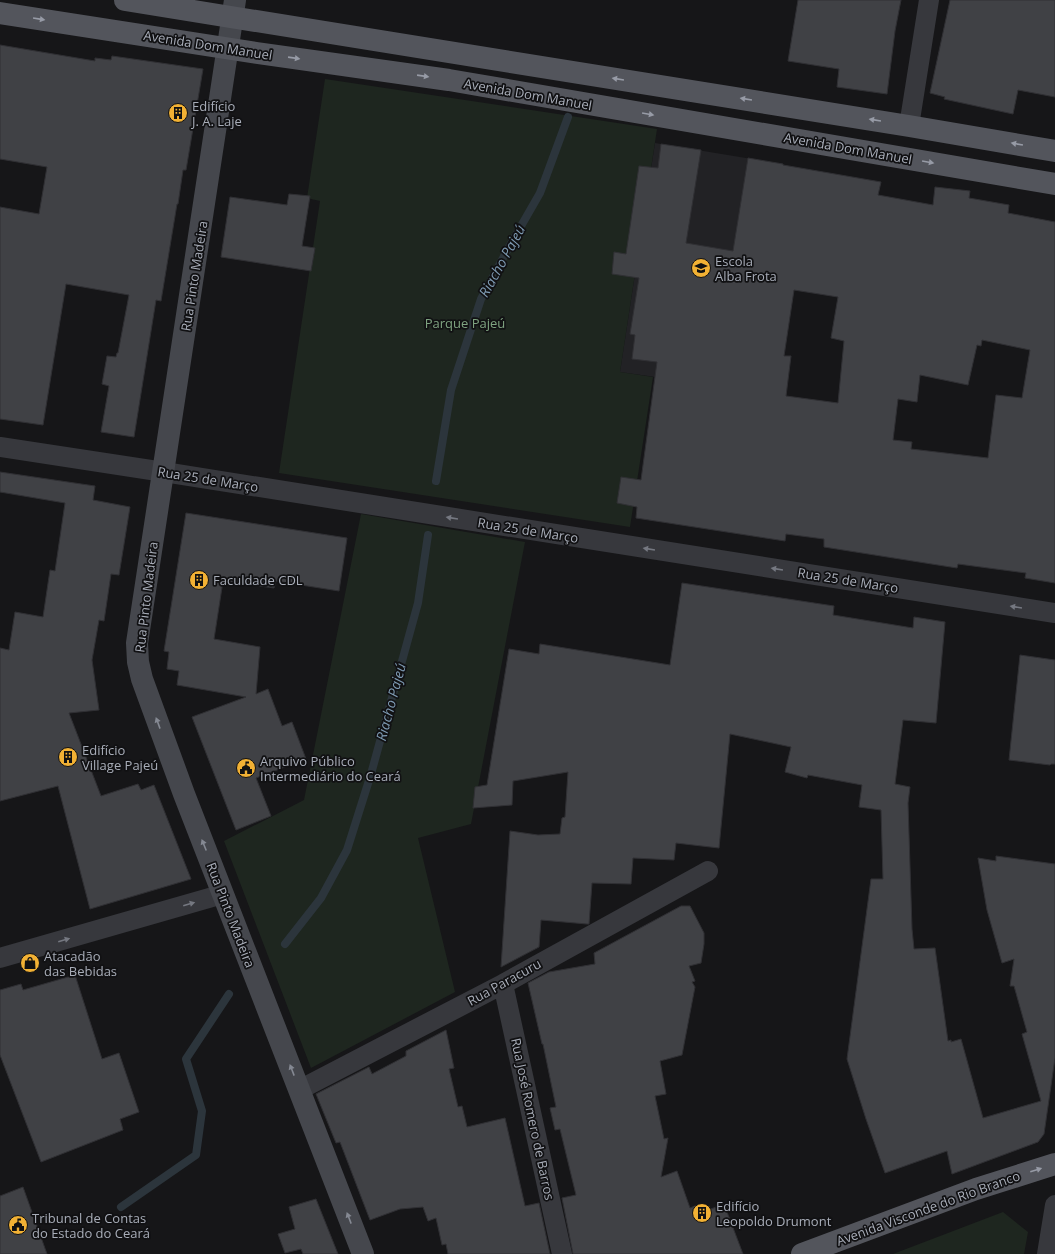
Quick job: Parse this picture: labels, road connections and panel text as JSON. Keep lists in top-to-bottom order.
{
  "streets": {
    "main road": ["Avenida Dom Manuel", "Rua Pinto Madeira", "Avenida Visconde do Rio Branco"],
    "street": ["Rua 25 de Março", "Rua Paracuru", "Rua José Romero de Barros"]
  },
  "crossings": [
    ["Avenida Dom Manuel", "Rua Pinto Madeira"],
    ["Rua Pinto Madeira", "Rua 25 de Março"],
    ["Rua Pinto Madeira", "Rua Paracuru"],
    ["Rua Paracuru", "Rua José Romero de Barros"]
  ],
  "one_way": ["Rua Pinto Madeira", "Rua 25 de Março", "Avenida Visconde do Rio Branco"],
  "water": ["Riacho Pajeú"],
  "parks": ["Parque Pajeú"],
  "places": {
    "building": [
      "Edifício J. A. Laje",
      "Faculdade CDL",
      "Edifício Village Pajeú",
      "Edifício Leopoldo Drumont"
    ],
    "school or university": ["Escola Alba Frota"],
    "public building": ["Arquivo Público Intermediário do Ceará", "Tribunal de Contas do Estado do Ceará"],
    "shop": ["Atacadão das Bebidas"]
  }
}
